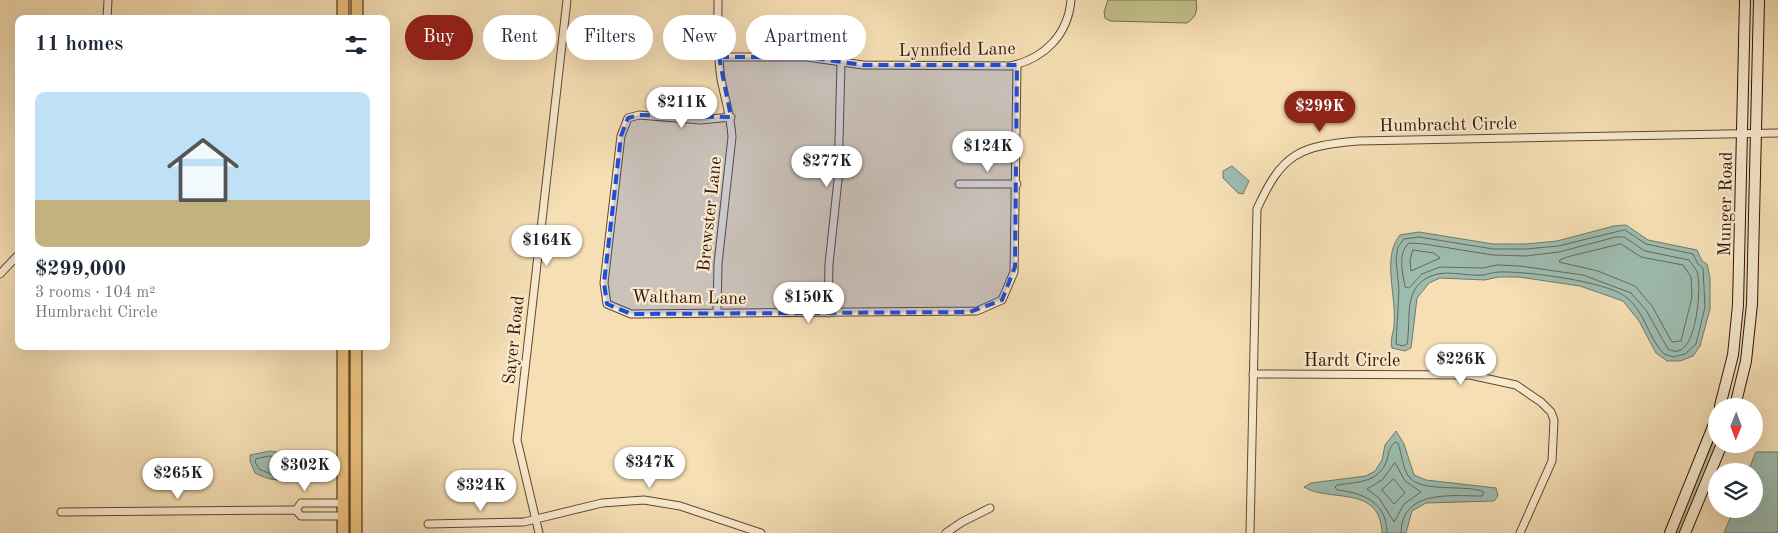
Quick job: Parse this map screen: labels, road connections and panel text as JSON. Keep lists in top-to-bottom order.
{
  "streets": {
    "street": [
      "Lynnfield Lane",
      "Humbracht Circle",
      "Munger Road",
      "Brewster Lane",
      "Waltham Lane",
      "Sayer Road",
      "Hardt Circle"
    ]
  },
  "crossings": [
    ["Humbracht Circle", "Munger Road"],
    ["Humbracht Circle", "Hardt Circle"],
    ["Brewster Lane", "Waltham Lane"]
  ],
  "north": "bottom",
  "page": {
    "chip": [
      "Buy",
      "Rent",
      "Filters",
      "New",
      "Apartment"
    ],
    "heading": "11 homes",
    "list": [
      {
        "name": "$299,000",
        "note": "3 rooms · 104 m² · Humbracht Circle"
      }
    ],
    "price": [
      "$211K",
      "$299K",
      "$124K",
      "$277K",
      "$164K",
      "$150K",
      "$226K",
      "$347K",
      "$302K",
      "$265K",
      "$324K"
    ]
  }
}
